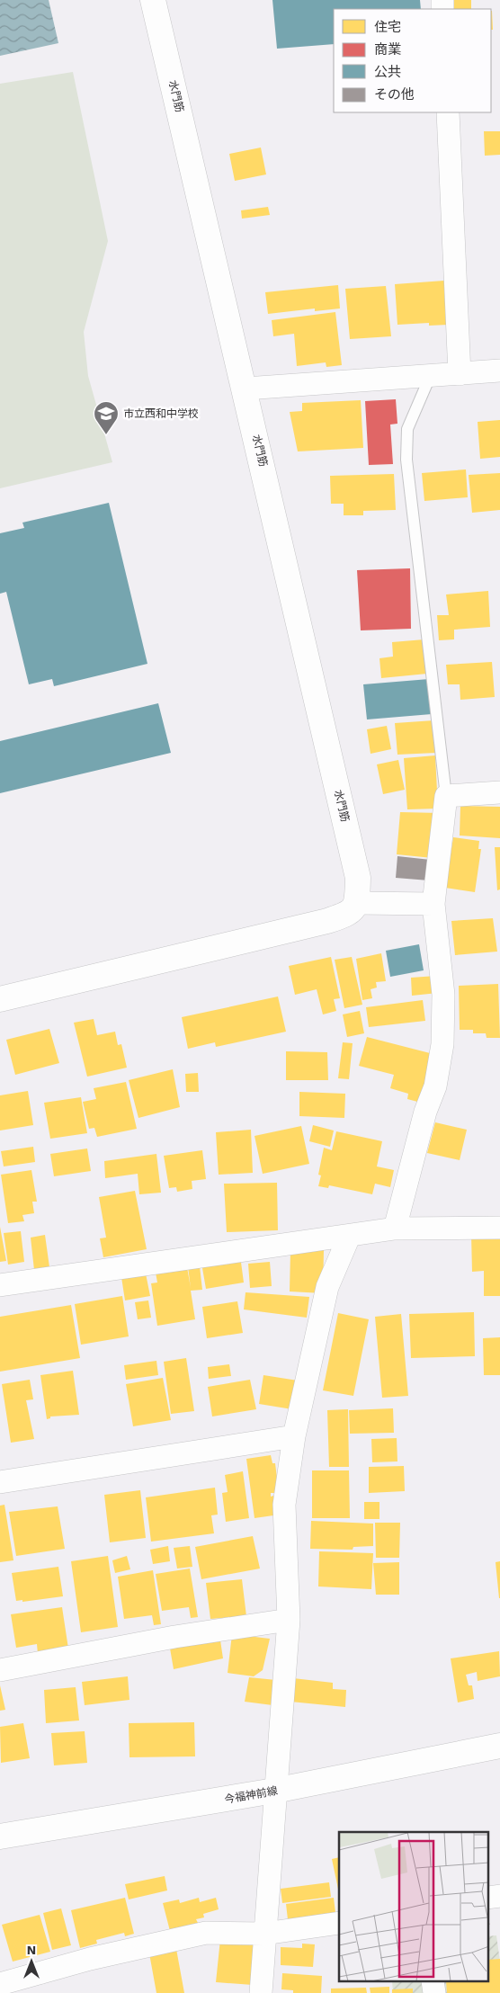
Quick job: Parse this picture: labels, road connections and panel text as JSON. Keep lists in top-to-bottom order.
{
  "streets": {
    "street": ["水門筋", "今福神前線"]
  },
  "places": {
    "school or university": ["市立西和中学校"]
  },
  "legend": [
    "住宅",
    "商業",
    "公共",
    "その他"
  ],
  "north": "top"
}
